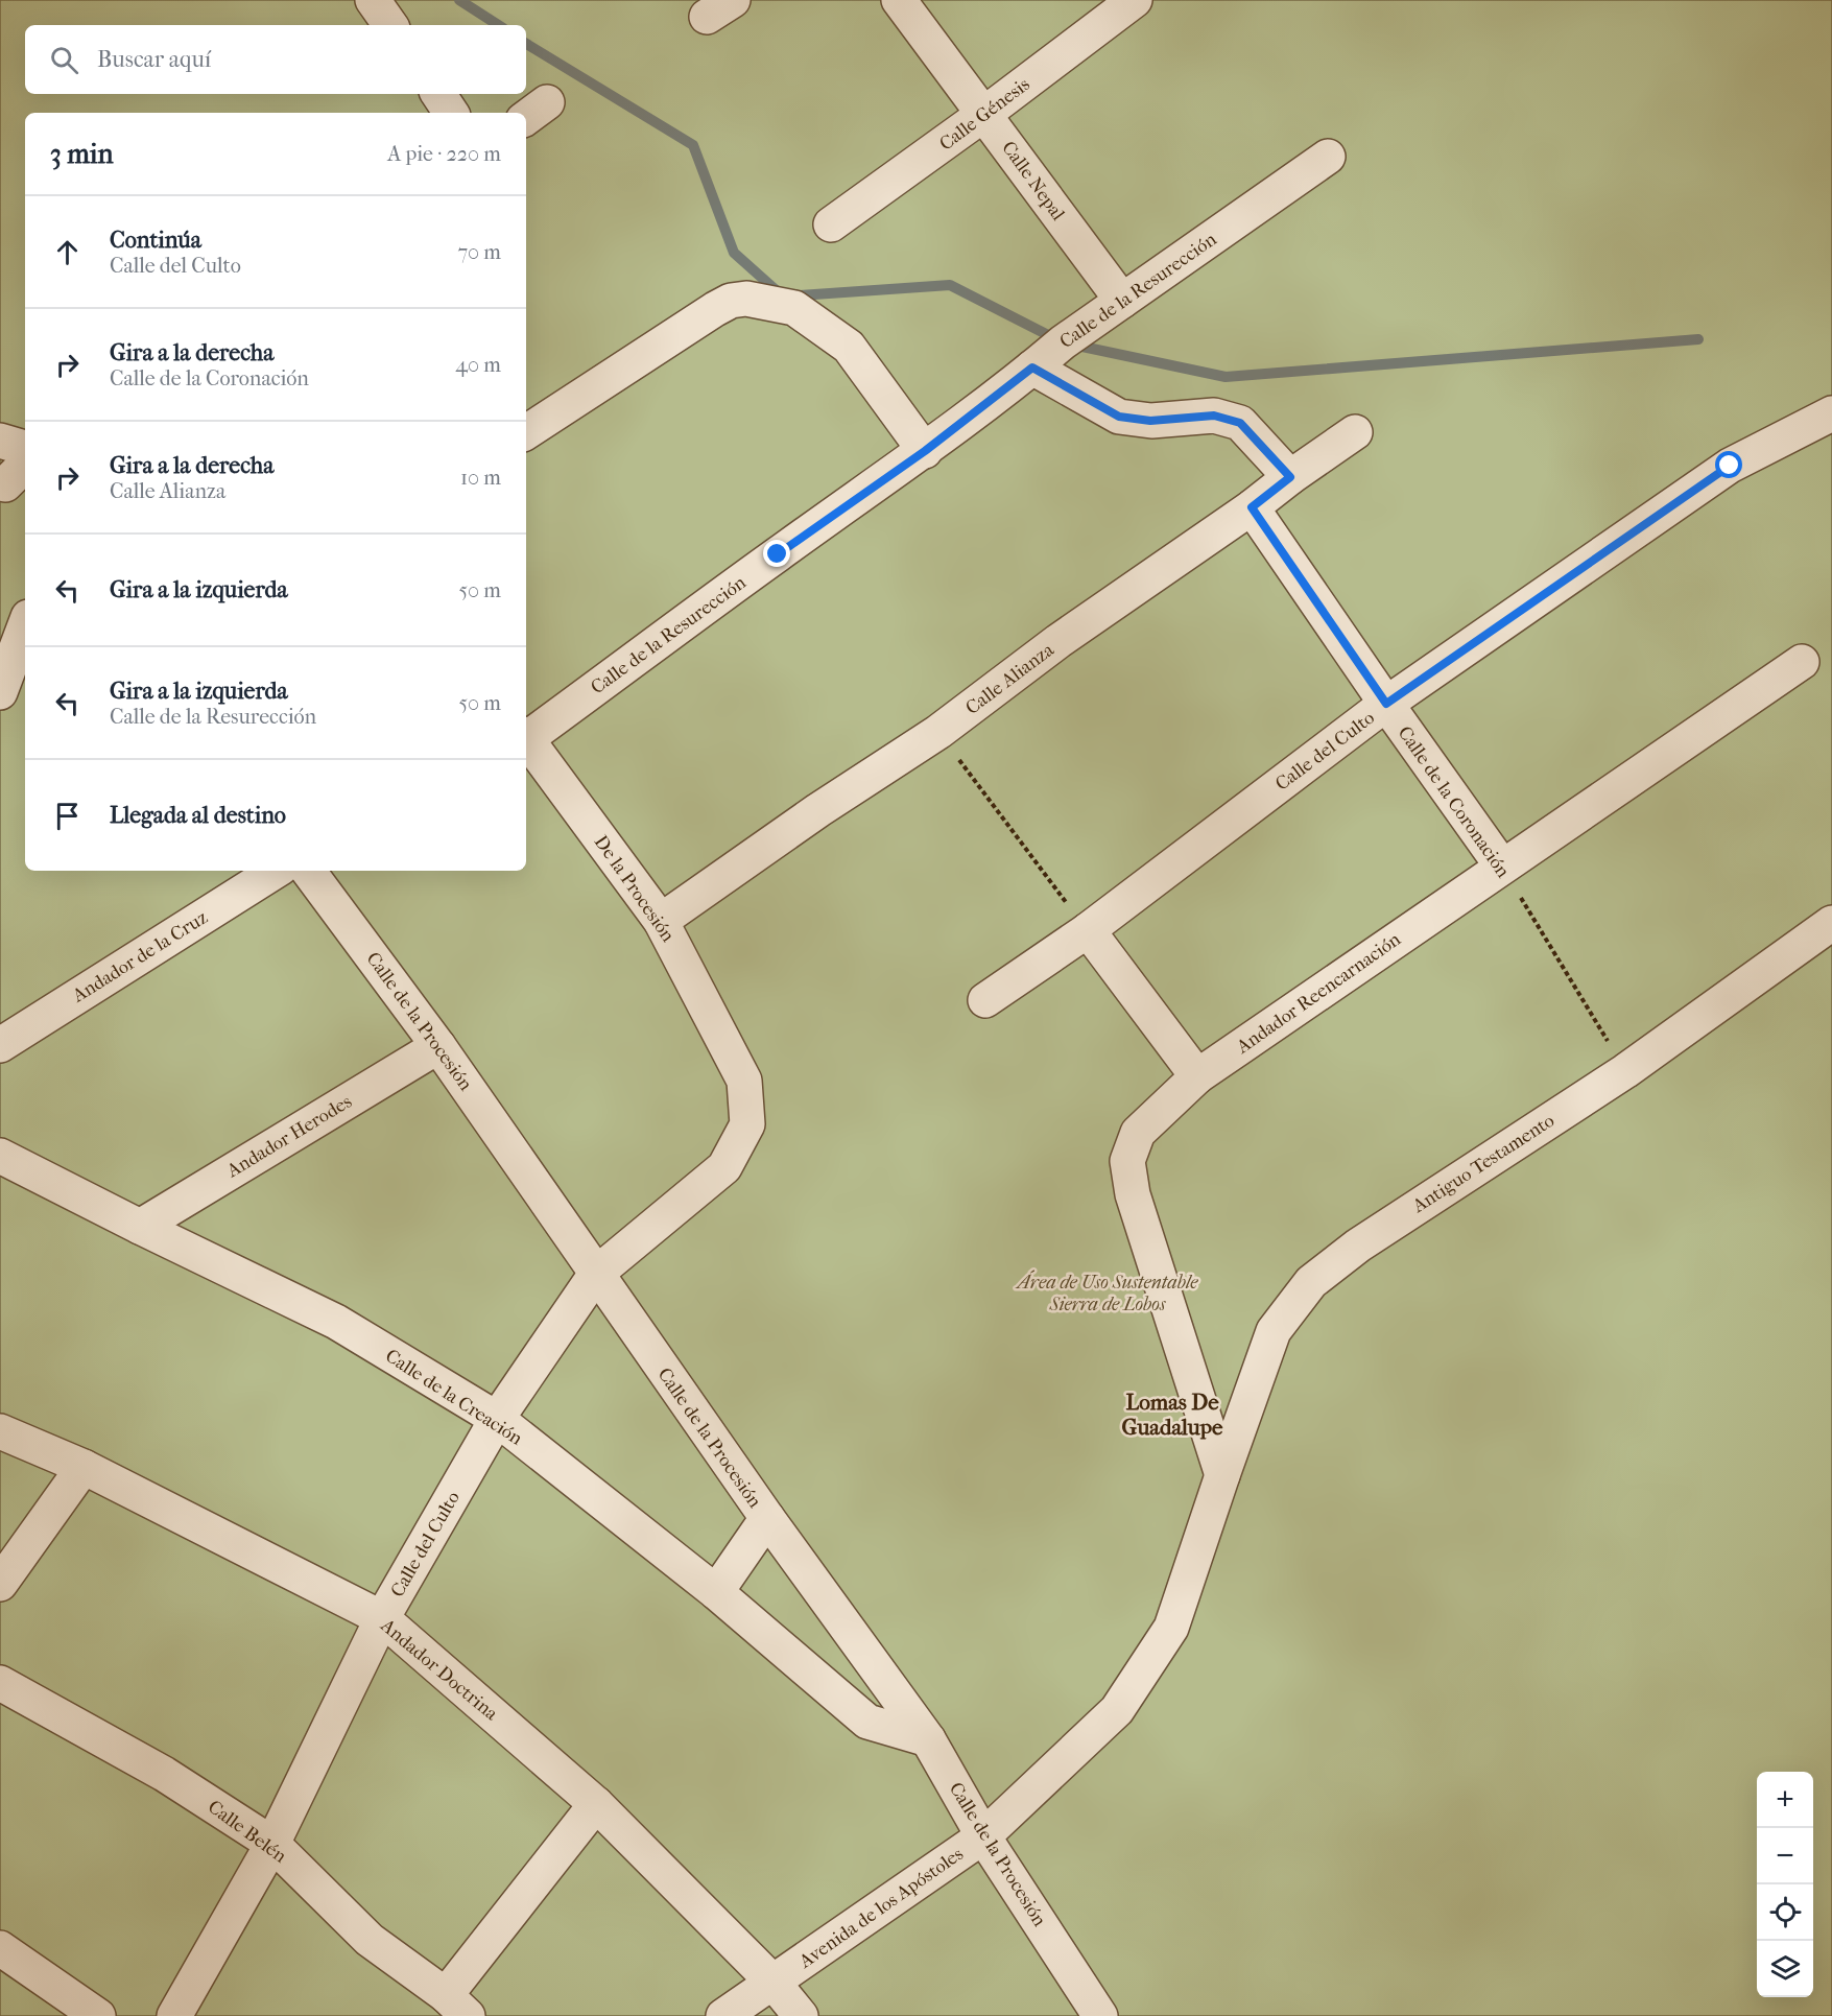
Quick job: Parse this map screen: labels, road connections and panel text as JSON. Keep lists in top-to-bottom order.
{
  "streets": {
    "street": [
      "Calle Génesis",
      "Calle Nepal",
      "Calle de la Resurección",
      "Calle Alianza",
      "Calle del Culto",
      "Calle de la Coronación",
      "De la Procesión",
      "Andador de la Cruz",
      "Andador Reencarnación",
      "Calle de la Procesión",
      "Andador Herodes",
      "Antiguo Testamento",
      "Calle de la Creación",
      "Andador Doctrina",
      "Calle Belén",
      "Avenida de los Apóstoles"
    ]
  },
  "crossings": [
    ["Calle Génesis", "Calle Nepal"],
    ["Calle Nepal", "Calle de la Resurección"],
    ["Calle Alianza", "Calle de la Coronación"],
    ["Calle Alianza", "De la Procesión"],
    ["Calle del Culto", "Calle de la Coronación"],
    ["Calle del Culto", "De la Procesión"],
    ["Calle del Culto", "Calle de la Procesión"],
    ["Calle del Culto", "Calle de la Creación"],
    ["Calle del Culto", "Andador Doctrina"],
    ["Calle del Culto", "Calle Belén"],
    ["Calle de la Coronación", "Andador Reencarnación"],
    ["Calle de la Coronación", "Antiguo Testamento"],
    ["Andador Reencarnación", "Antiguo Testamento"],
    ["Andador Reencarnación", "Avenida de los Apóstoles"],
    ["Calle de la Procesión", "Andador Herodes"],
    ["Calle de la Procesión", "Calle de la Creación"],
    ["Calle de la Procesión", "Avenida de los Apóstoles"],
    ["Andador Herodes", "Calle de la Creación"],
    ["Antiguo Testamento", "Avenida de los Apóstoles"],
    ["Andador Doctrina", "Avenida de los Apóstoles"]
  ],
  "districts": ["Lomas De Guadalupe"],
  "parks": ["Área de Uso Sustentable Sierra de Lobos"],
  "page": {
    "search": "Buscar aquí",
    "heading": ["3 min", "A pie · 220 m"],
    "list": [
      ["Continúa", "Calle del Culto", "70 m"],
      ["Gira a la derecha", "Calle de la Coronación", "40 m"],
      ["Gira a la derecha", "Calle Alianza", "10 m"],
      ["Gira a la izquierda", "50 m"],
      ["Gira a la izquierda", "Calle de la Resurección", "50 m"],
      "Llegada al destino"
    ],
    "map_buttons": ["+", "−"]
  }
}
